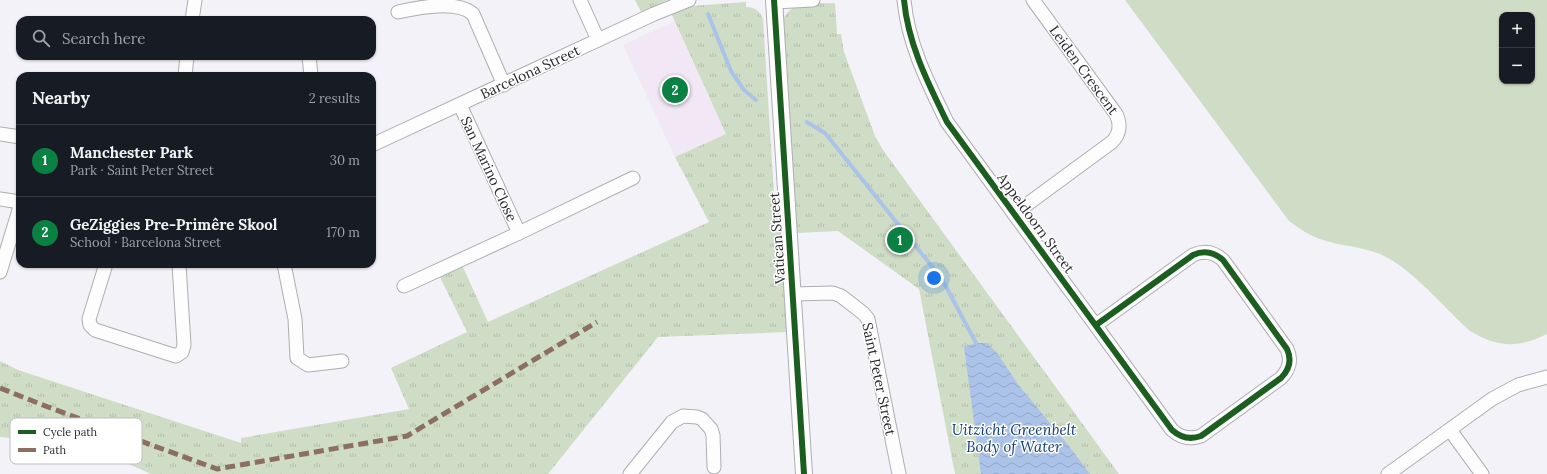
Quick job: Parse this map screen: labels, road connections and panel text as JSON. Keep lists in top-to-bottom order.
{
  "streets": {
    "street": [
      "Leiden Crescent",
      "Barcelona Street",
      "San Marino Close",
      "Appeldoorn Street",
      "Vatican Street",
      "Saint Peter Street"
    ]
  },
  "crossings": [
    ["Leiden Crescent", "Appeldoorn Street"],
    ["Barcelona Street", "San Marino Close"],
    ["Vatican Street", "Saint Peter Street"]
  ],
  "water": ["Uitzicht Greenbelt Body of Water"],
  "legend": ["Cycle path", "Path"],
  "page": {
    "map_buttons": ["+", "−"],
    "search": "Search here",
    "heading": ["Nearby", "2 results"],
    "pins": ["2", "1"],
    "list": [
      {
        "mark": "1",
        "name": "Manchester Park",
        "note": "Park · Saint Peter Street",
        "value": "30 m"
      },
      {
        "mark": "2",
        "name": "GeZiggies Pre-Primêre Skool",
        "note": "School · Barcelona Street",
        "value": "170 m"
      }
    ]
  }
}
